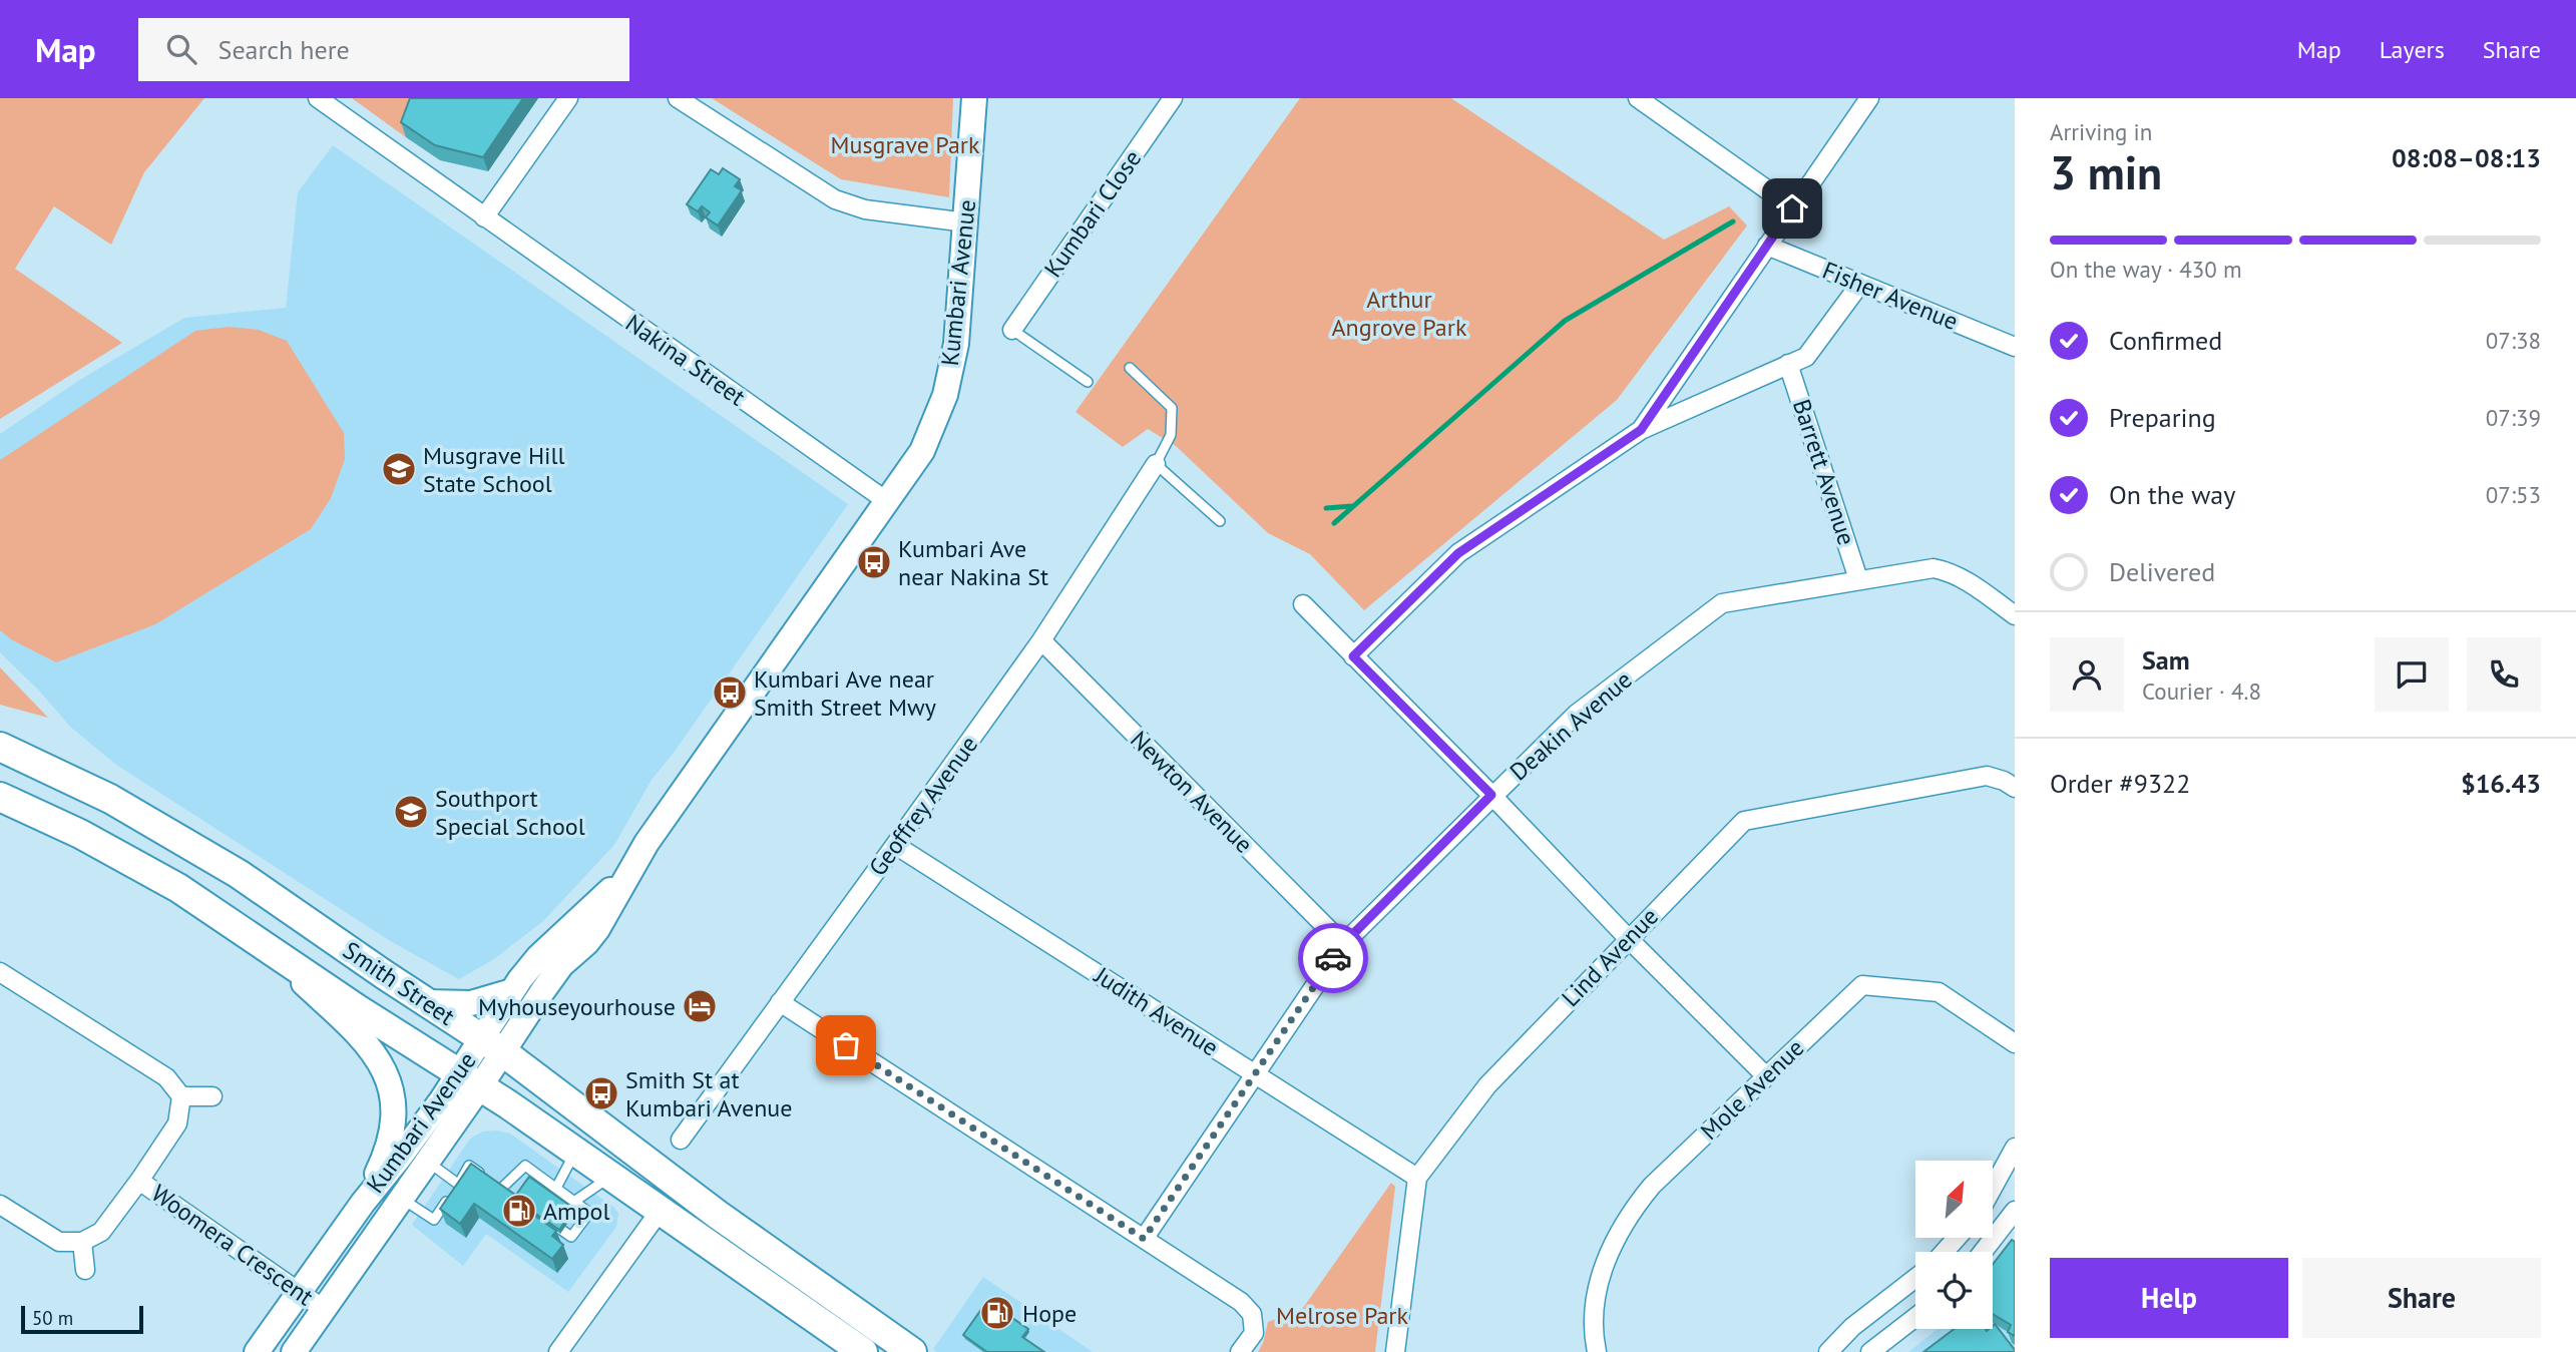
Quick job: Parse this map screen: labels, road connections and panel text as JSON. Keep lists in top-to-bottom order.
{
  "streets": {
    "highway": ["Smith Street"],
    "main road": ["Kumbari Avenue"],
    "street": [
      "Kumbari Close",
      "Fisher Avenue",
      "Nakina Street",
      "Barrett Avenue",
      "Deakin Avenue",
      "Newton Avenue",
      "Geoffrey Avenue",
      "Lind Avenue",
      "Judith Avenue",
      "Mole Avenue",
      "Woomera Crescent"
    ]
  },
  "crossings": [
    ["Kumbari Avenue", "Nakina Street"],
    ["Kumbari Avenue", "Smith Street"],
    ["Kumbari Avenue", "Woomera Crescent"],
    ["Barrett Avenue", "Deakin Avenue"],
    ["Deakin Avenue", "Newton Avenue"],
    ["Deakin Avenue", "Judith Avenue"],
    ["Newton Avenue", "Geoffrey Avenue"],
    ["Geoffrey Avenue", "Judith Avenue"],
    ["Lind Avenue", "Judith Avenue"]
  ],
  "parks": ["Musgrave Park", "Arthur Angrove Park", "Melrose Park"],
  "places": {
    "school or university": ["Musgrave Hill State School", "Southport Special School"],
    "bus stop": ["Kumbari Ave near Nakina St", "Kumbari Ave near Smith Street Mwy", "Smith St at Kumbari Avenue"],
    "hotel": ["Myhouseyourhouse"],
    "fuel station": ["Ampol", "Hope"]
  },
  "scale_bar": "50 m",
  "north": "top right",
  "page": {
    "header": "Map",
    "search": "Search here",
    "nav": ["Map", "Layers", "Share"],
    "heading": ["3 min", "Arriving in", "08:08–08:13"],
    "panel": [
      "Sam",
      "Courier · 4.8",
      "Order #9322",
      "$16.43"
    ],
    "bar": "On the way · 430 m",
    "list": [
      ["Confirmed", "07:38"],
      ["Preparing", "07:39"],
      ["On the way", "07:53"],
      "Delivered"
    ],
    "buttons": ["Help", "Share"],
    "scale": "50 m"
  }
}
